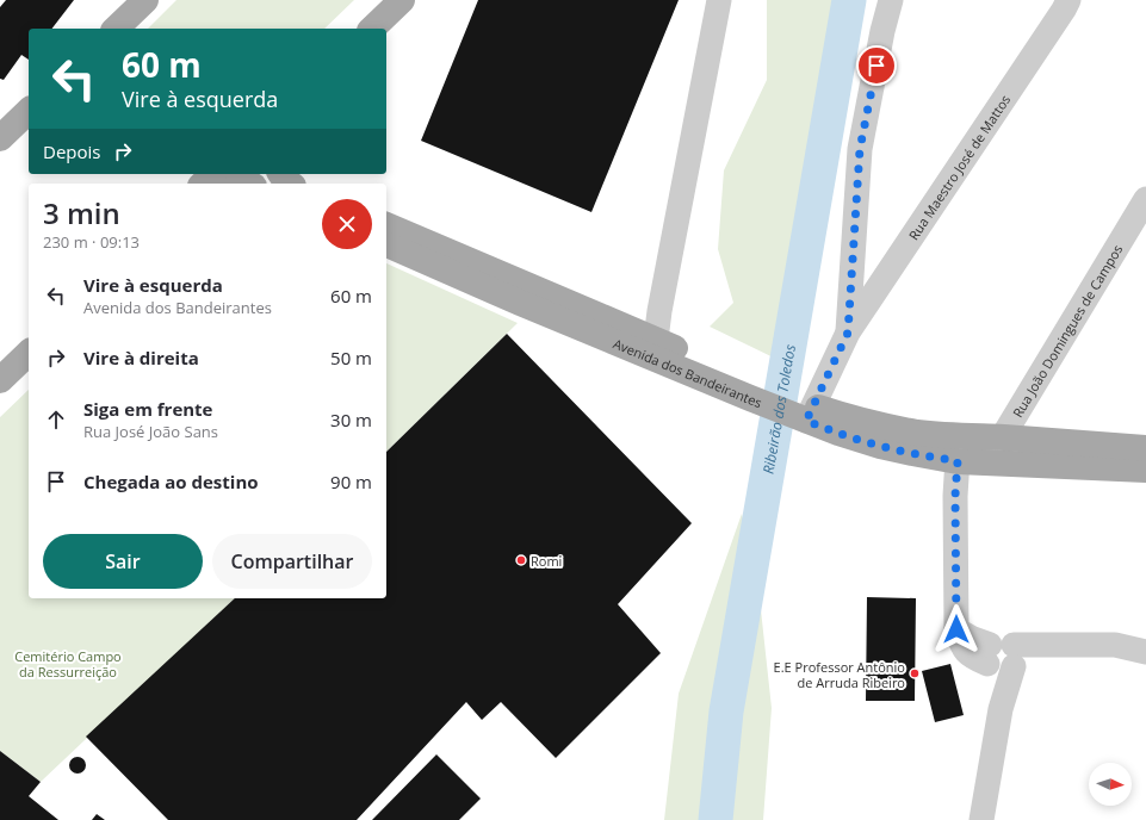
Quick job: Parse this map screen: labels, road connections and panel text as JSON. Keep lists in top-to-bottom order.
{
  "streets": {
    "main road": ["Avenida dos Bandeirantes"],
    "street": ["Rua Maestro José de Mattos", "Rua João Domingues de Campos"]
  },
  "crossings": [
    ["Rua João Domingues de Campos", "Avenida dos Bandeirantes"]
  ],
  "water": ["Ribeirão dos Toledos"],
  "parks": ["Cemitério Campo da Ressurreição"],
  "places": ["Romi", "E.E Professor Antônio de Arruda Ribeiro"],
  "north": "right",
  "page": {
    "turn": ["60 m", "Vire à esquerda"],
    "then": "Depois",
    "heading": ["3 min", "230 m · 09:13"],
    "list": [
      {
        "name": "Vire à esquerda",
        "note": "Avenida dos Bandeirantes",
        "value": "60 m"
      },
      {
        "name": "Vire à direita",
        "value": "50 m"
      },
      {
        "name": "Siga em frente",
        "note": "Rua José João Sans",
        "value": "30 m"
      },
      {
        "name": "Chegada ao destino",
        "value": "90 m"
      }
    ],
    "buttons": ["Sair", "Compartilhar"]
  }
}
